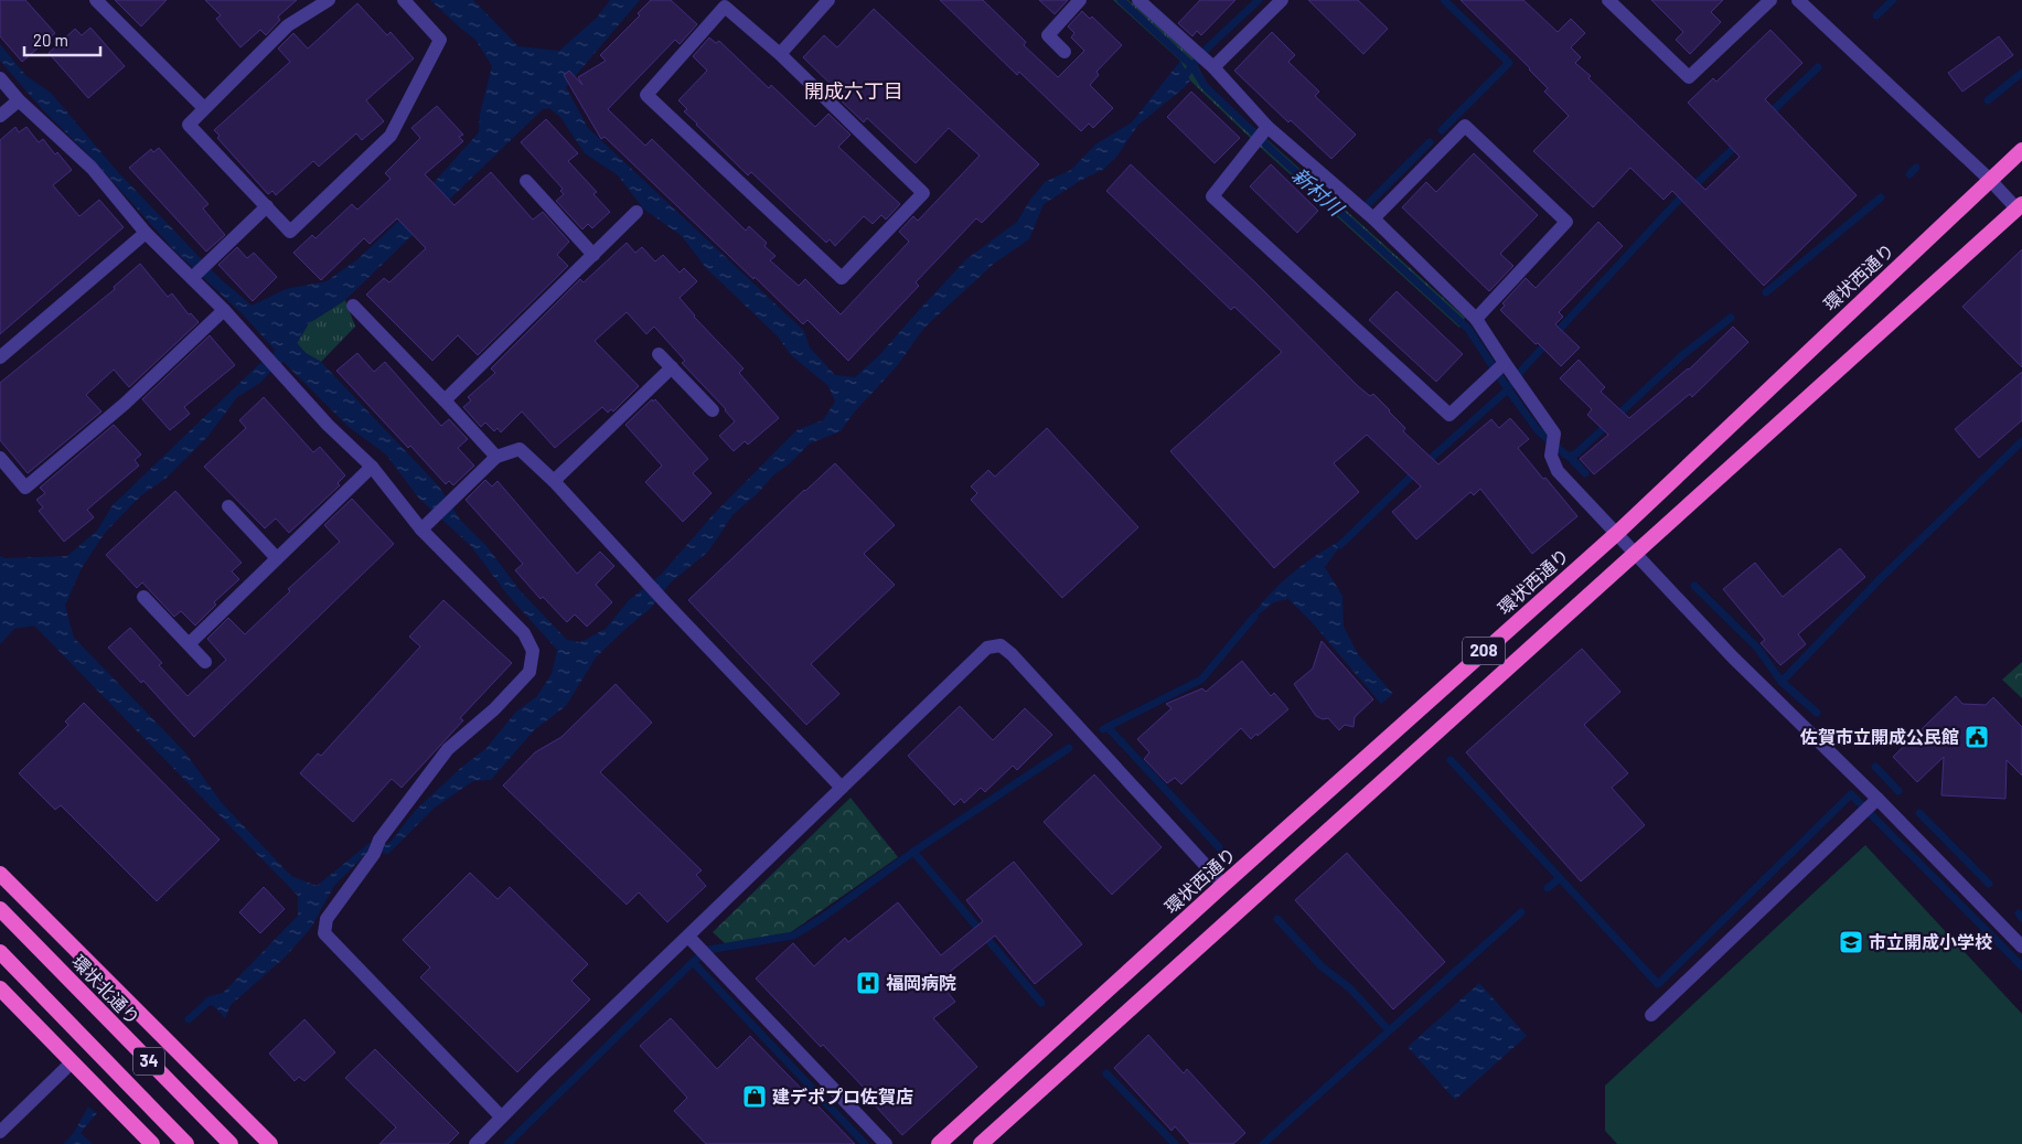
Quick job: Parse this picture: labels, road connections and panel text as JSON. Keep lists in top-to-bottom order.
{
  "streets": {
    "highway": [
      "環状西通り",
      "208",
      "環状北通り",
      "34"
    ]
  },
  "districts": ["開成六丁目"],
  "water": ["新村川"],
  "places": {
    "public building": ["佐賀市立開成公民館"],
    "school or university": ["市立開成小学校"],
    "hospital": ["福岡病院"],
    "shop": ["建デポプロ佐賀店"]
  },
  "scale_bar": "20 m"
}
